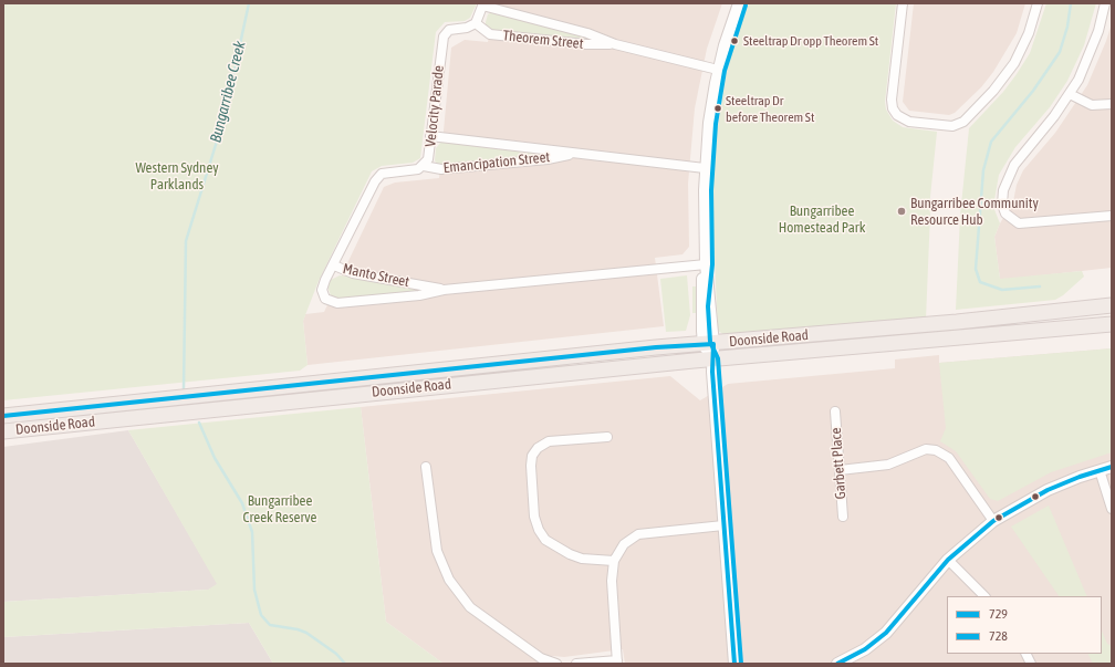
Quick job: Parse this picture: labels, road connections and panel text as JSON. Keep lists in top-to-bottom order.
{
  "streets": {
    "main road": ["Doonside Road"],
    "street": [
      "Theorem Street",
      "Velocity Parade",
      "Emancipation Street",
      "Manto Street",
      "Garbett Place"
    ]
  },
  "crossings": [
    ["Theorem Street", "Velocity Parade"],
    ["Velocity Parade", "Emancipation Street"],
    ["Velocity Parade", "Manto Street"]
  ],
  "water": ["Bungarribee Creek"],
  "parks": ["Western Sydney Parklands", "Bungarribee Homestead Park", "Bungarribee Creek Reserve"],
  "places": ["Steeltrap Dr opp Theorem St", "Steeltrap Dr before Theorem St", "Bungarribee Community Resource Hub"],
  "lines": ["transit line 728", "transit line 729"],
  "legend": ["729", "728"]
}
